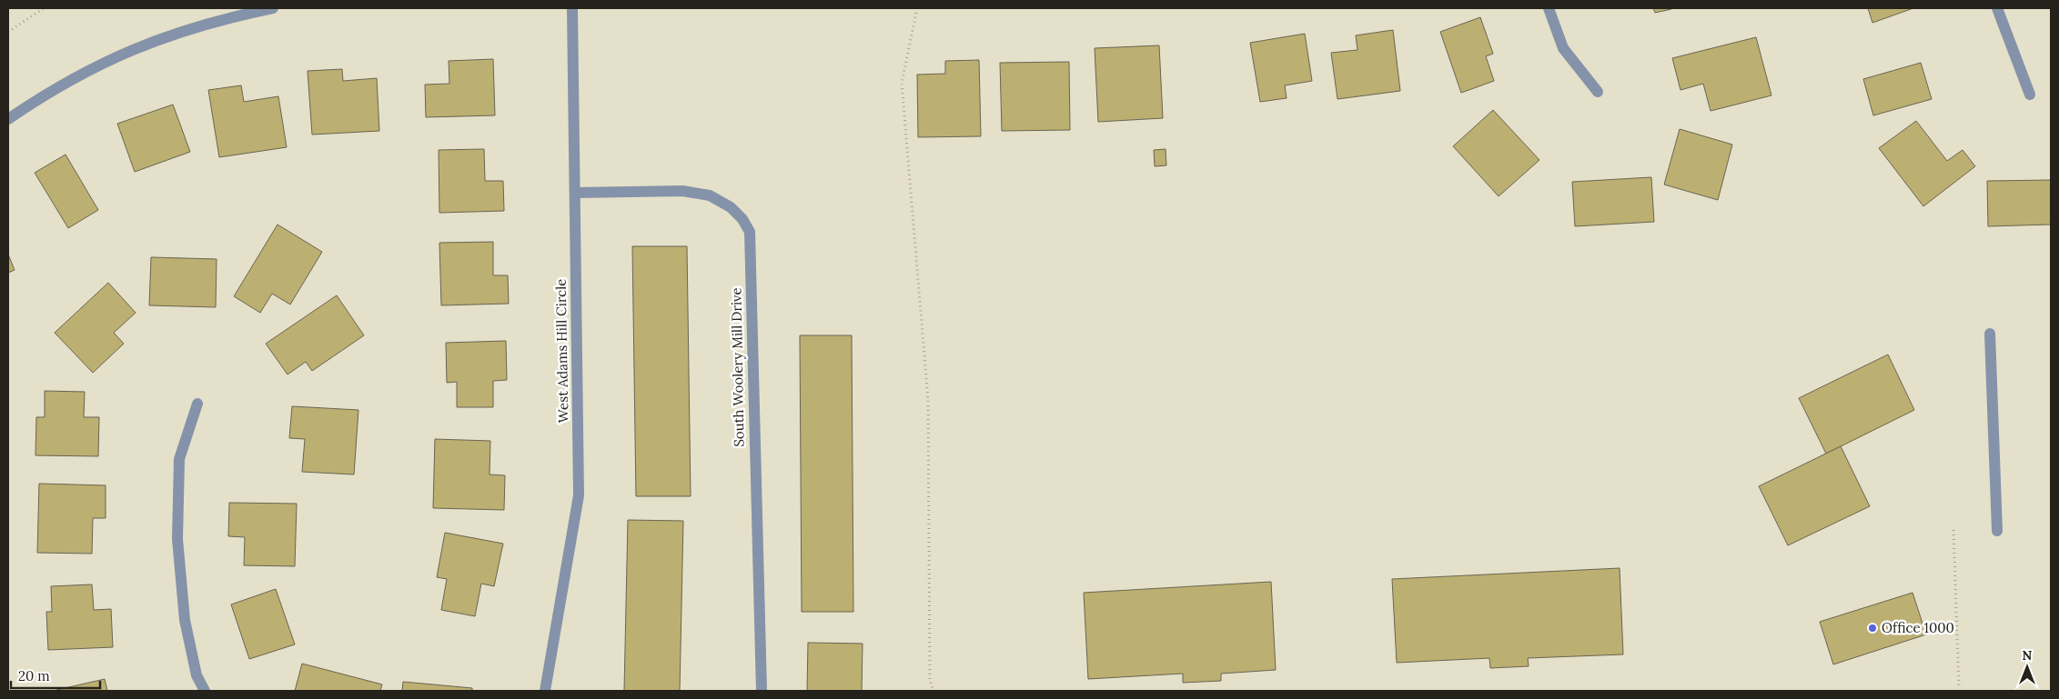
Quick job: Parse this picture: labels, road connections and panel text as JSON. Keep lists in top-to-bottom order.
{
  "streets": {
    "street": ["West Adams Hill Circle", "South Woolery Mill Drive"]
  },
  "crossings": [
    ["West Adams Hill Circle", "South Woolery Mill Drive"]
  ],
  "places": ["Office 1000"],
  "scale_bar": "20 m",
  "north": "top"
}
